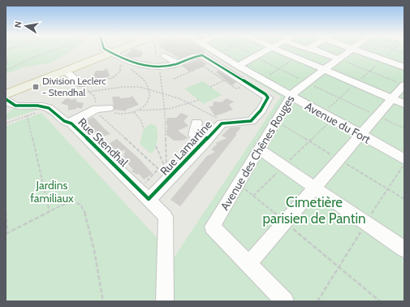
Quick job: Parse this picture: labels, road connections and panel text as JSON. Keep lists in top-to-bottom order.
{
  "streets": {
    "street": [
      "Avenue du Fort",
      "Rue Stendhal",
      "Rue Lamartine",
      "Avenue des Chênes Rouges"
    ]
  },
  "crossings": [
    ["Avenue du Fort", "Avenue des Chênes Rouges"],
    ["Rue Stendhal", "Rue Lamartine"]
  ],
  "parks": ["Jardins familiaux", "Cimetière parisien de Pantin"],
  "places": {
    "transit": ["Division Leclerc - Stendhal"]
  },
  "north": "left"
}
